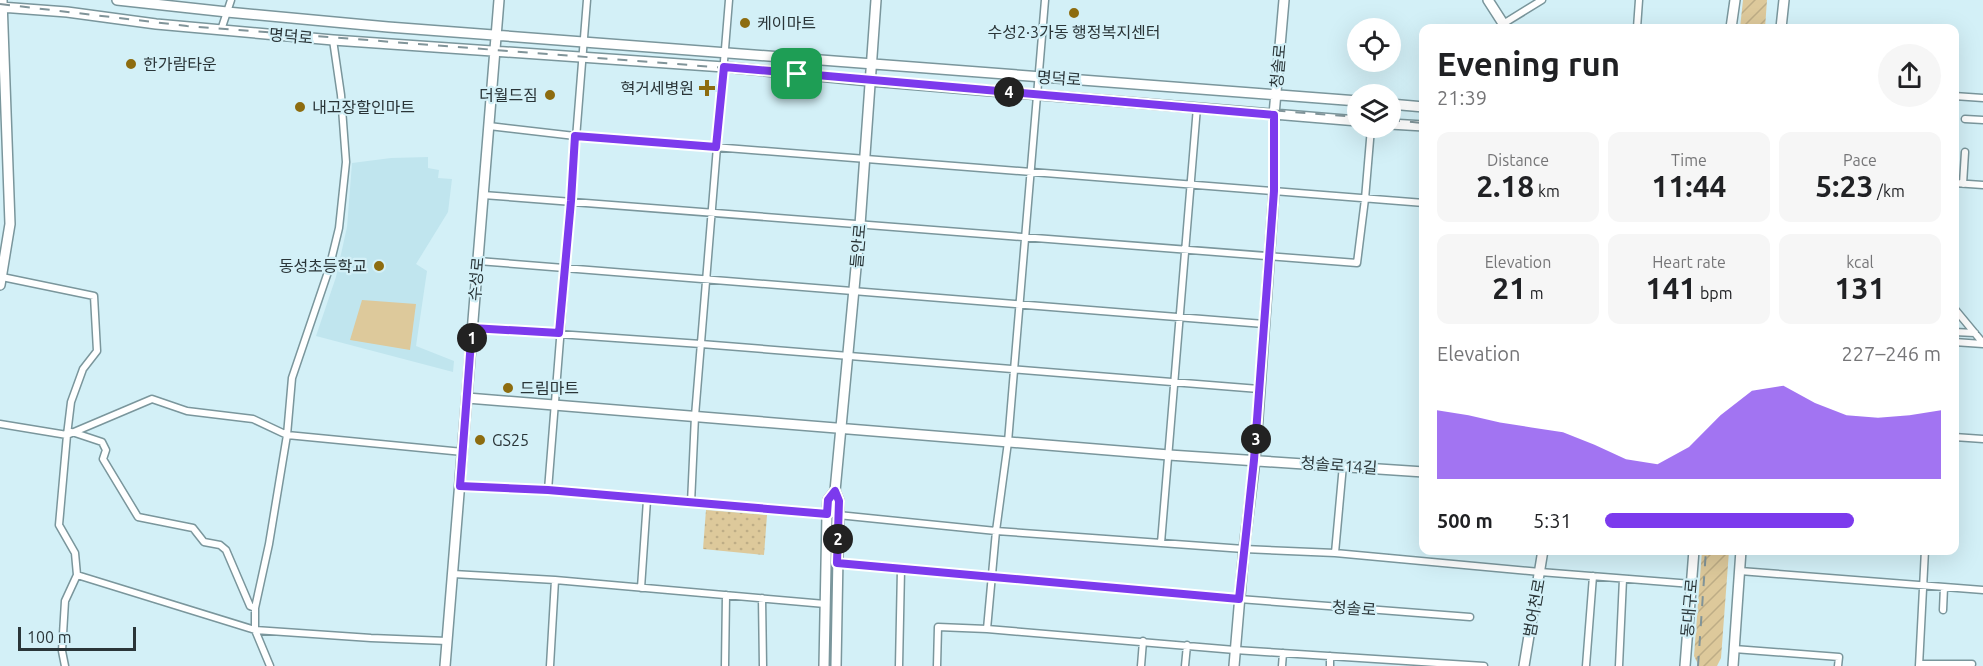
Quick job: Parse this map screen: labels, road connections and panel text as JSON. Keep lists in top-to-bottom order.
{
  "streets": {
    "main road": [
      "명덕로",
      "청솔로",
      "들안로",
      "수성로",
      "청솔로14길",
      "범어천로",
      "동대구로"
    ]
  },
  "crossings": [
    ["명덕로", "청솔로"],
    ["명덕로", "들안로"],
    ["명덕로", "수성로"],
    ["청솔로", "청솔로14길"],
    ["들안로", "청솔로14길"],
    ["수성로", "청솔로14길"]
  ],
  "places": {
    "other": [
      "수성2·3가동 행정복지센터",
      "케이마트",
      "한가람타운",
      "더월드짐",
      "내고장할인마트",
      "동성초등학교",
      "드림마트",
      "GS25"
    ],
    "health": ["혁거세병원"]
  },
  "scale_bar": "100 m",
  "page": {
    "heading": ["Evening run", "21:39"],
    "pins": [
      "4",
      "1",
      "3",
      "2"
    ],
    "stats": [
      ["Distance", "2.18 km"],
      ["Time", "11:44"],
      ["Pace", "5:23 /km"],
      ["Elevation", "21 m"],
      ["Heart rate", "141 bpm"],
      ["kcal", "131"]
    ],
    "chart": ["Elevation", "227–246 m"],
    "list": [
      {
        "name": "500 m",
        "note": "5:31"
      }
    ],
    "scale": "100 m"
  }
}
